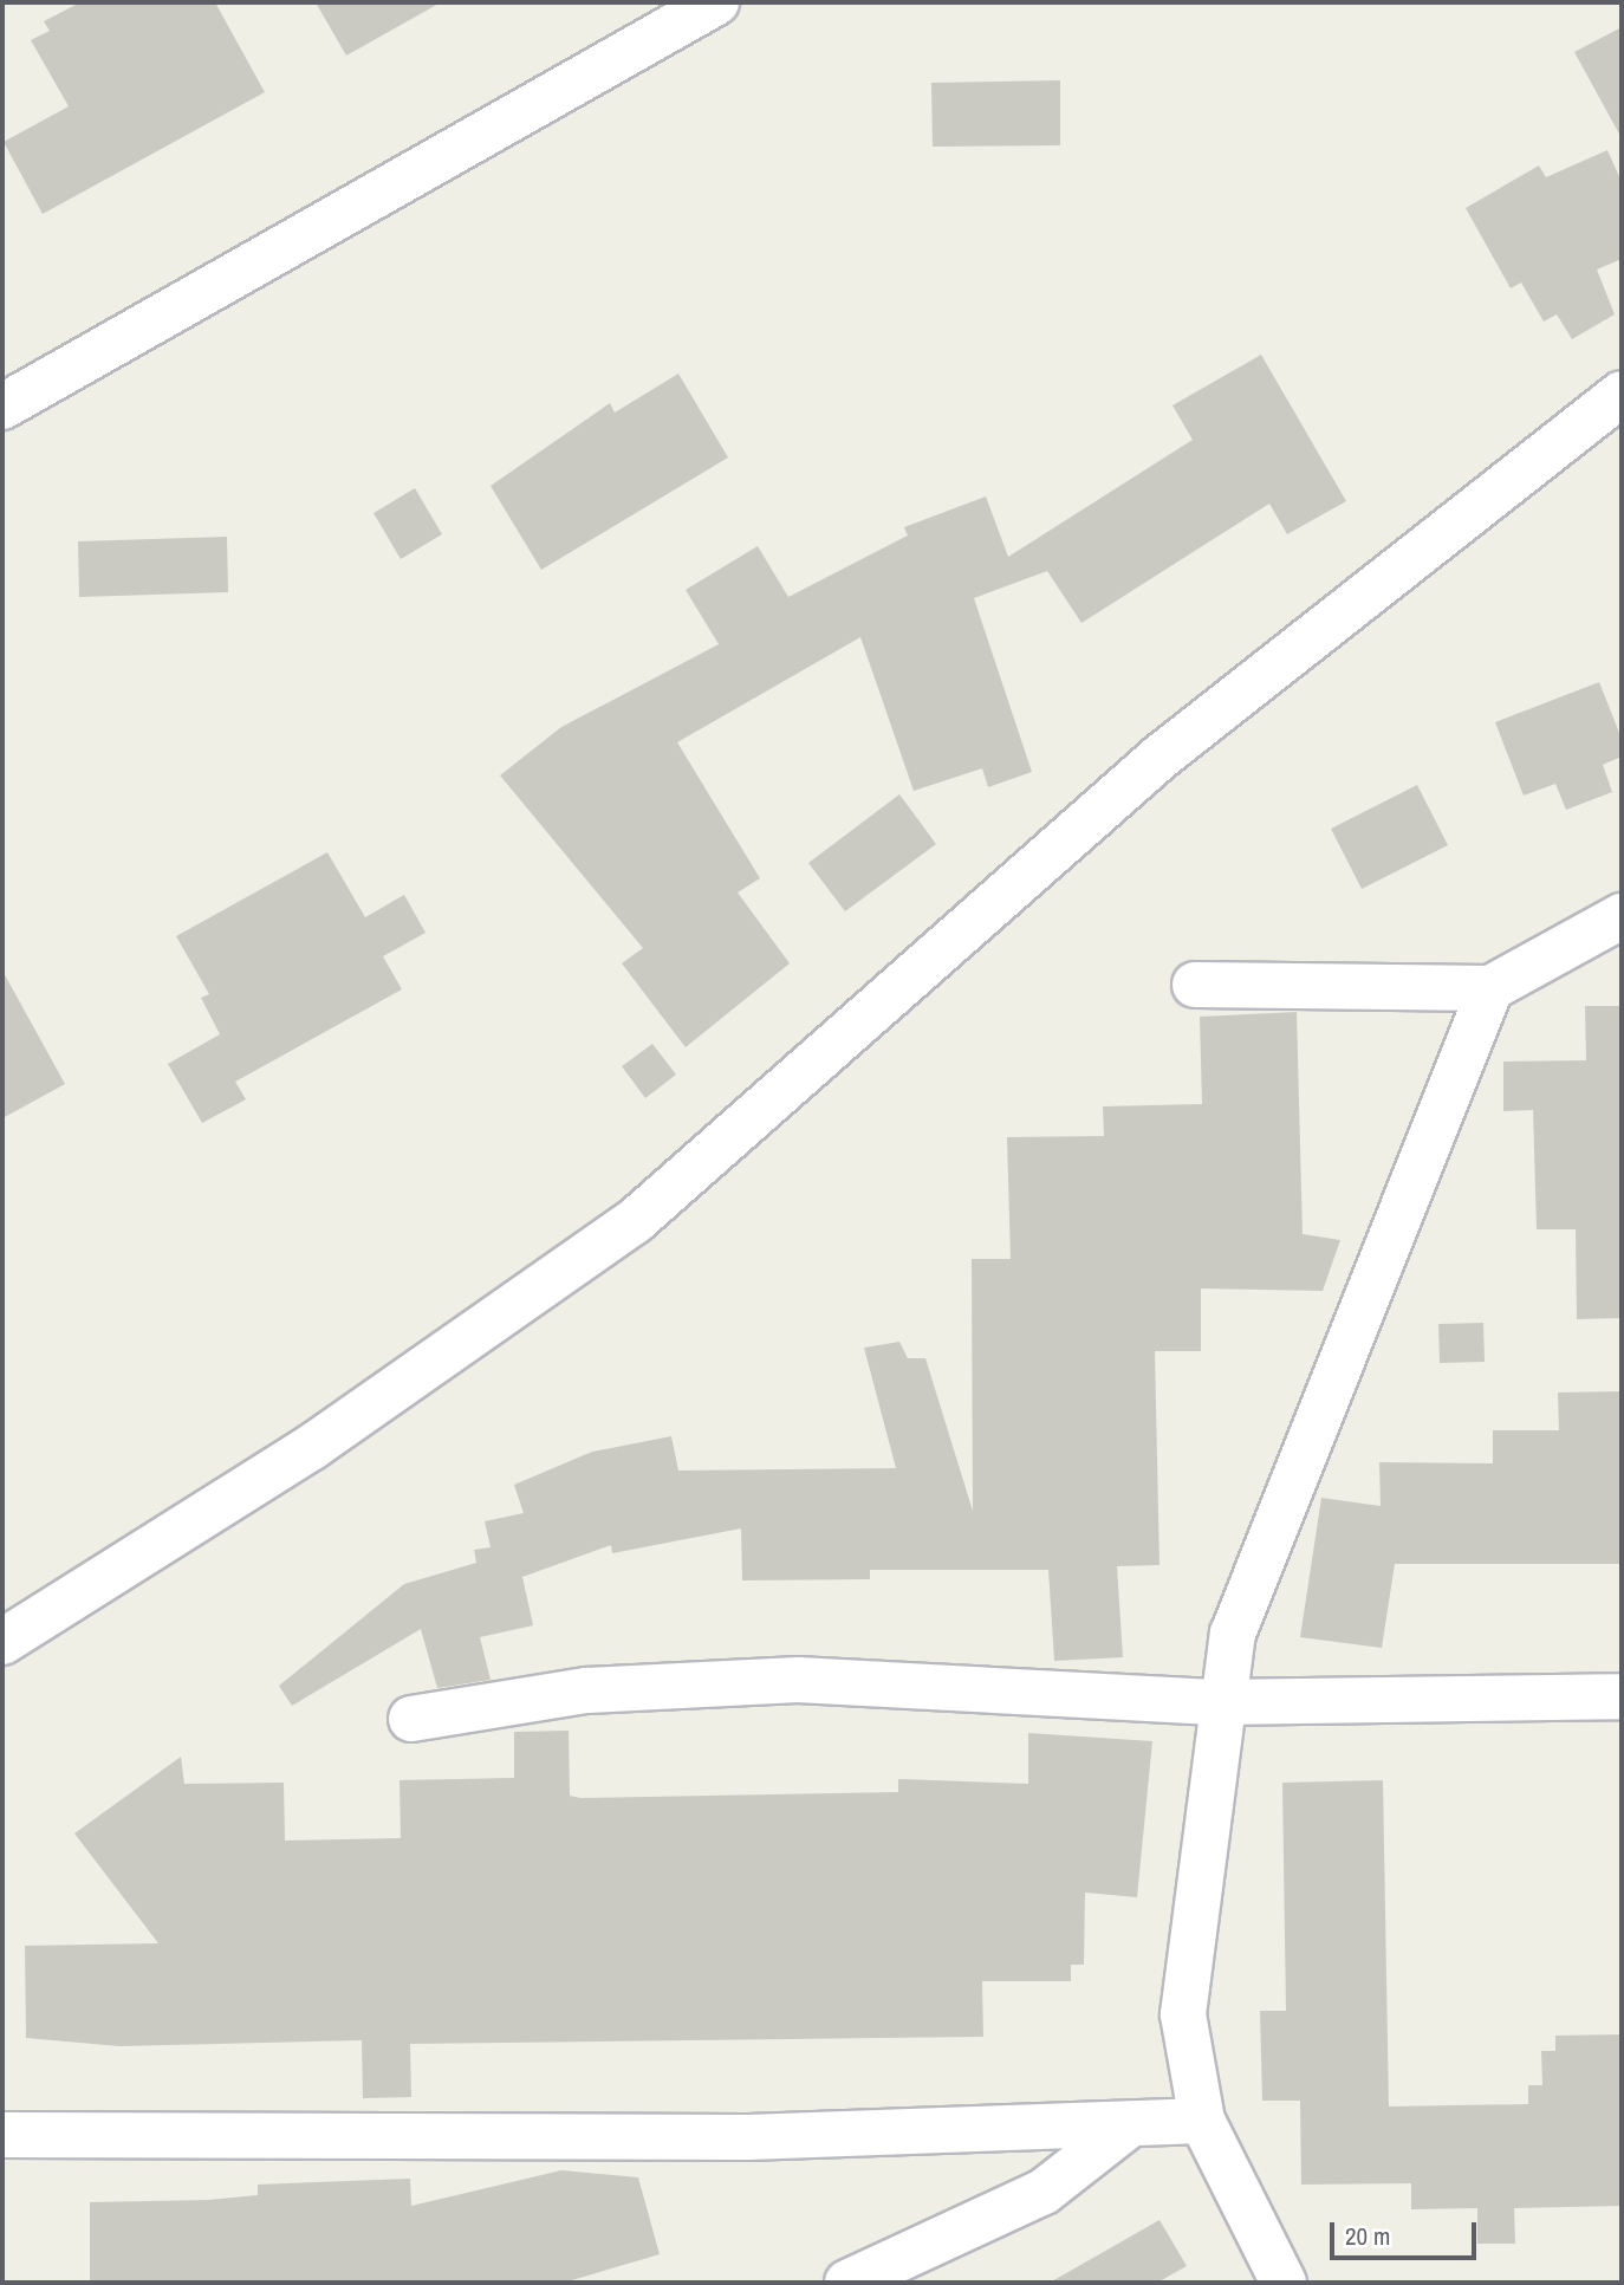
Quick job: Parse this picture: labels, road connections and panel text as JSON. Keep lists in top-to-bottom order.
{
  "scale_bar": "20 m"
}
